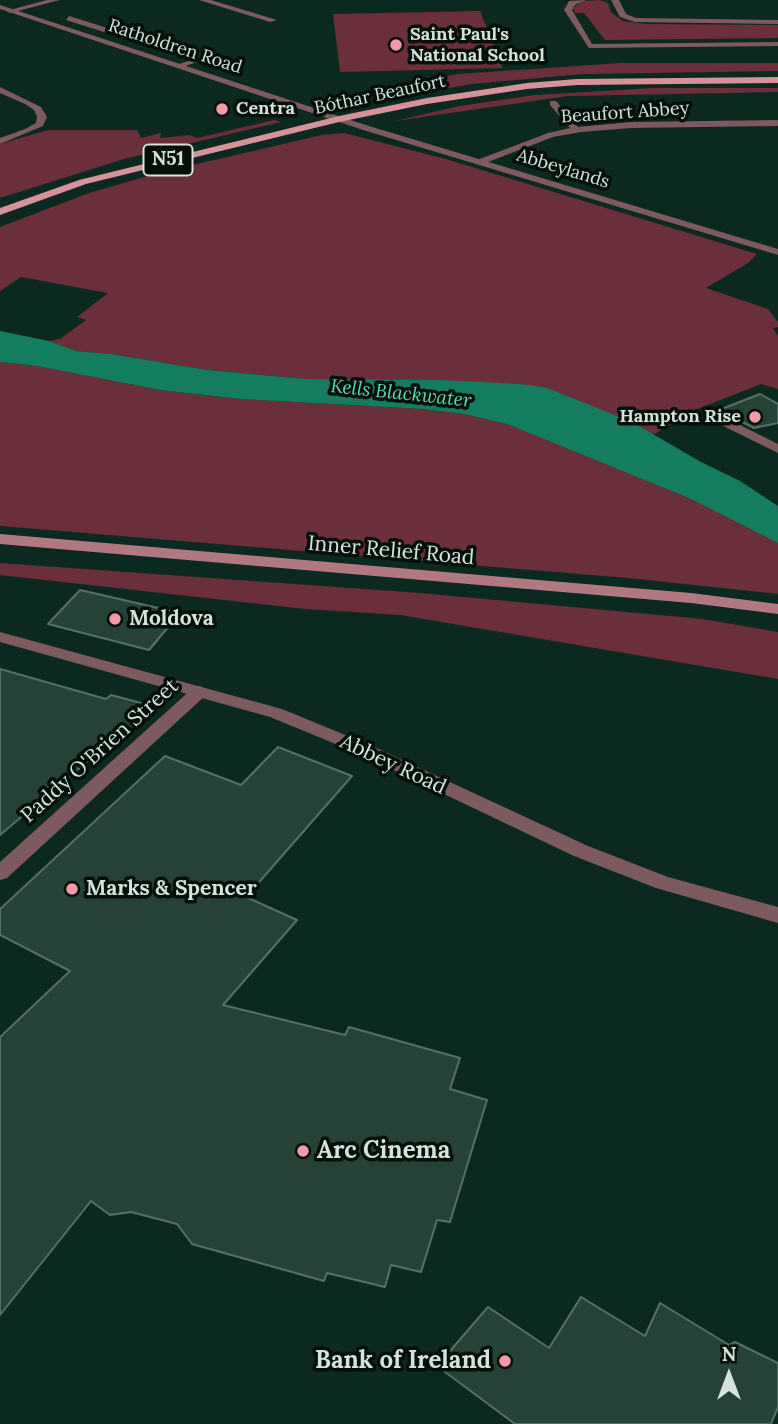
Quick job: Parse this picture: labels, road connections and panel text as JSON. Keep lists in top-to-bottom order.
{
  "streets": {
    "main road": ["Bóthar Beaufort", "N51", "Inner Relief Road"],
    "street": [
      "Ratholdren Road",
      "Beaufort Abbey",
      "Abbeylands",
      "Paddy O'Brien Street",
      "Abbey Road"
    ]
  },
  "crossings": [
    ["Ratholdren Road", "Bóthar Beaufort"],
    ["Ratholdren Road", "Abbeylands"],
    ["Bóthar Beaufort", "Abbeylands"],
    ["Beaufort Abbey", "Abbeylands"],
    ["Paddy O'Brien Street", "Abbey Road"]
  ],
  "water": ["Kells Blackwater"],
  "places": [
    "Saint Paul's National School",
    "Centra",
    "Hampton Rise",
    "Moldova",
    "Marks & Spencer",
    "Arc Cinema",
    "Bank of Ireland"
  ],
  "north": "top"
}
